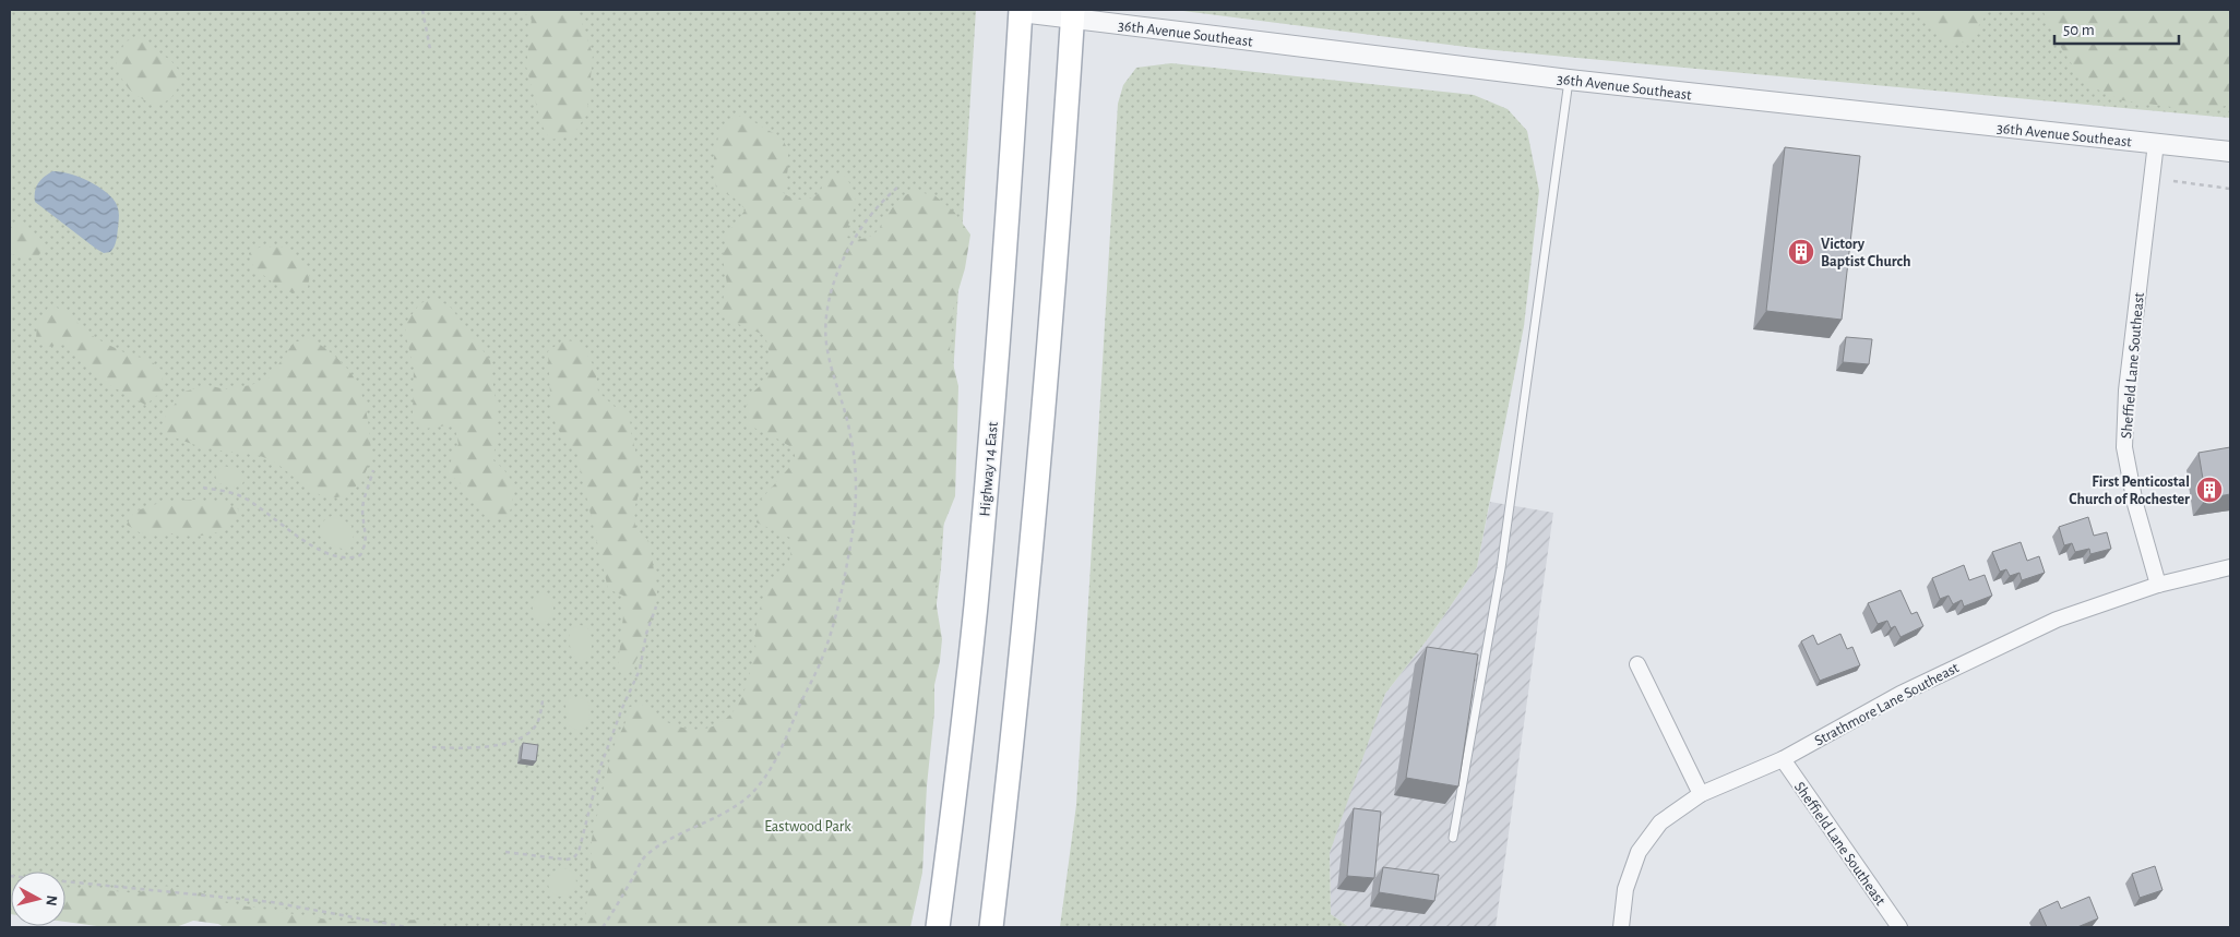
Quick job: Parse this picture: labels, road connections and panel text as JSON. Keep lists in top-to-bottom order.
{
  "streets": {
    "main road": ["Highway 14 East"],
    "street": ["36th Avenue Southeast", "Sheffield Lane Southeast", "Strathmore Lane Southeast"]
  },
  "crossings": [
    ["36th Avenue Southeast", "Sheffield Lane Southeast"],
    ["36th Avenue Southeast", "Highway 14 East"],
    ["Sheffield Lane Southeast", "Strathmore Lane Southeast"]
  ],
  "parks": ["Eastwood Park"],
  "places": {
    "building": ["Victory Baptist Church", "First Penticostal Church of Rochester"]
  },
  "scale_bar": "50 m",
  "north": "right"
}
